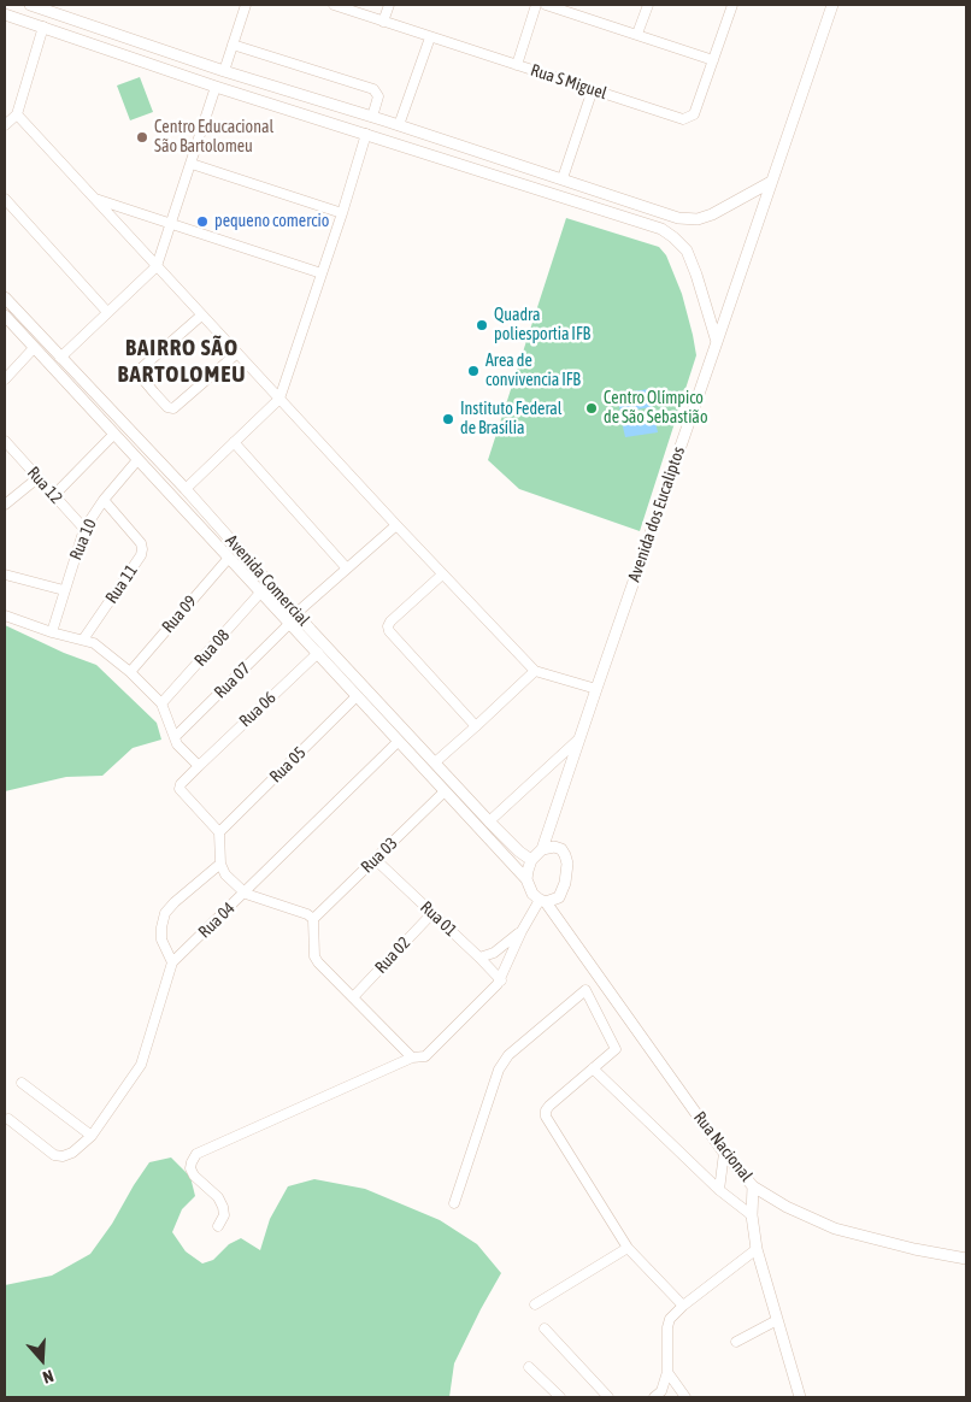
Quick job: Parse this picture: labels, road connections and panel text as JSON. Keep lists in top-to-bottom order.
{
  "streets": {
    "street": [
      "Rua S Miguel",
      "Rua 12",
      "Avenida dos Eucaliptos",
      "Rua 10",
      "Avenida Comercial",
      "Rua 11",
      "Rua 09",
      "Rua 08",
      "Rua 07",
      "Rua 06",
      "Rua 05",
      "Rua 03",
      "Rua 01",
      "Rua 04",
      "Rua 02",
      "Rua Nacional"
    ]
  },
  "crossings": [
    ["Rua 12", "Rua 10"],
    ["Avenida dos Eucaliptos", "Avenida Comercial"],
    ["Avenida dos Eucaliptos", "Rua Nacional"],
    ["Rua 10", "Avenida Comercial"],
    ["Rua 10", "Rua 11"],
    ["Avenida Comercial", "Rua 09"],
    ["Avenida Comercial", "Rua 08"],
    ["Avenida Comercial", "Rua 07"],
    ["Avenida Comercial", "Rua 06"],
    ["Avenida Comercial", "Rua 05"],
    ["Avenida Comercial", "Rua 03"],
    ["Avenida Comercial", "Rua 04"],
    ["Avenida Comercial", "Rua Nacional"],
    ["Rua 06", "Rua 05"],
    ["Rua 03", "Rua 01"],
    ["Rua 01", "Rua 02"]
  ],
  "districts": ["BAIRRO SÃO BARTOLOMEU"],
  "places": [
    "Centro Educacional São Bartolomeu",
    "pequeno comercio",
    "Quadra poliesportia IFB",
    "Area de convivencia IFB",
    "Centro Olímpico de São Sebastião",
    "Instituto Federal de Brasília"
  ],
  "north": "bottom"
}
